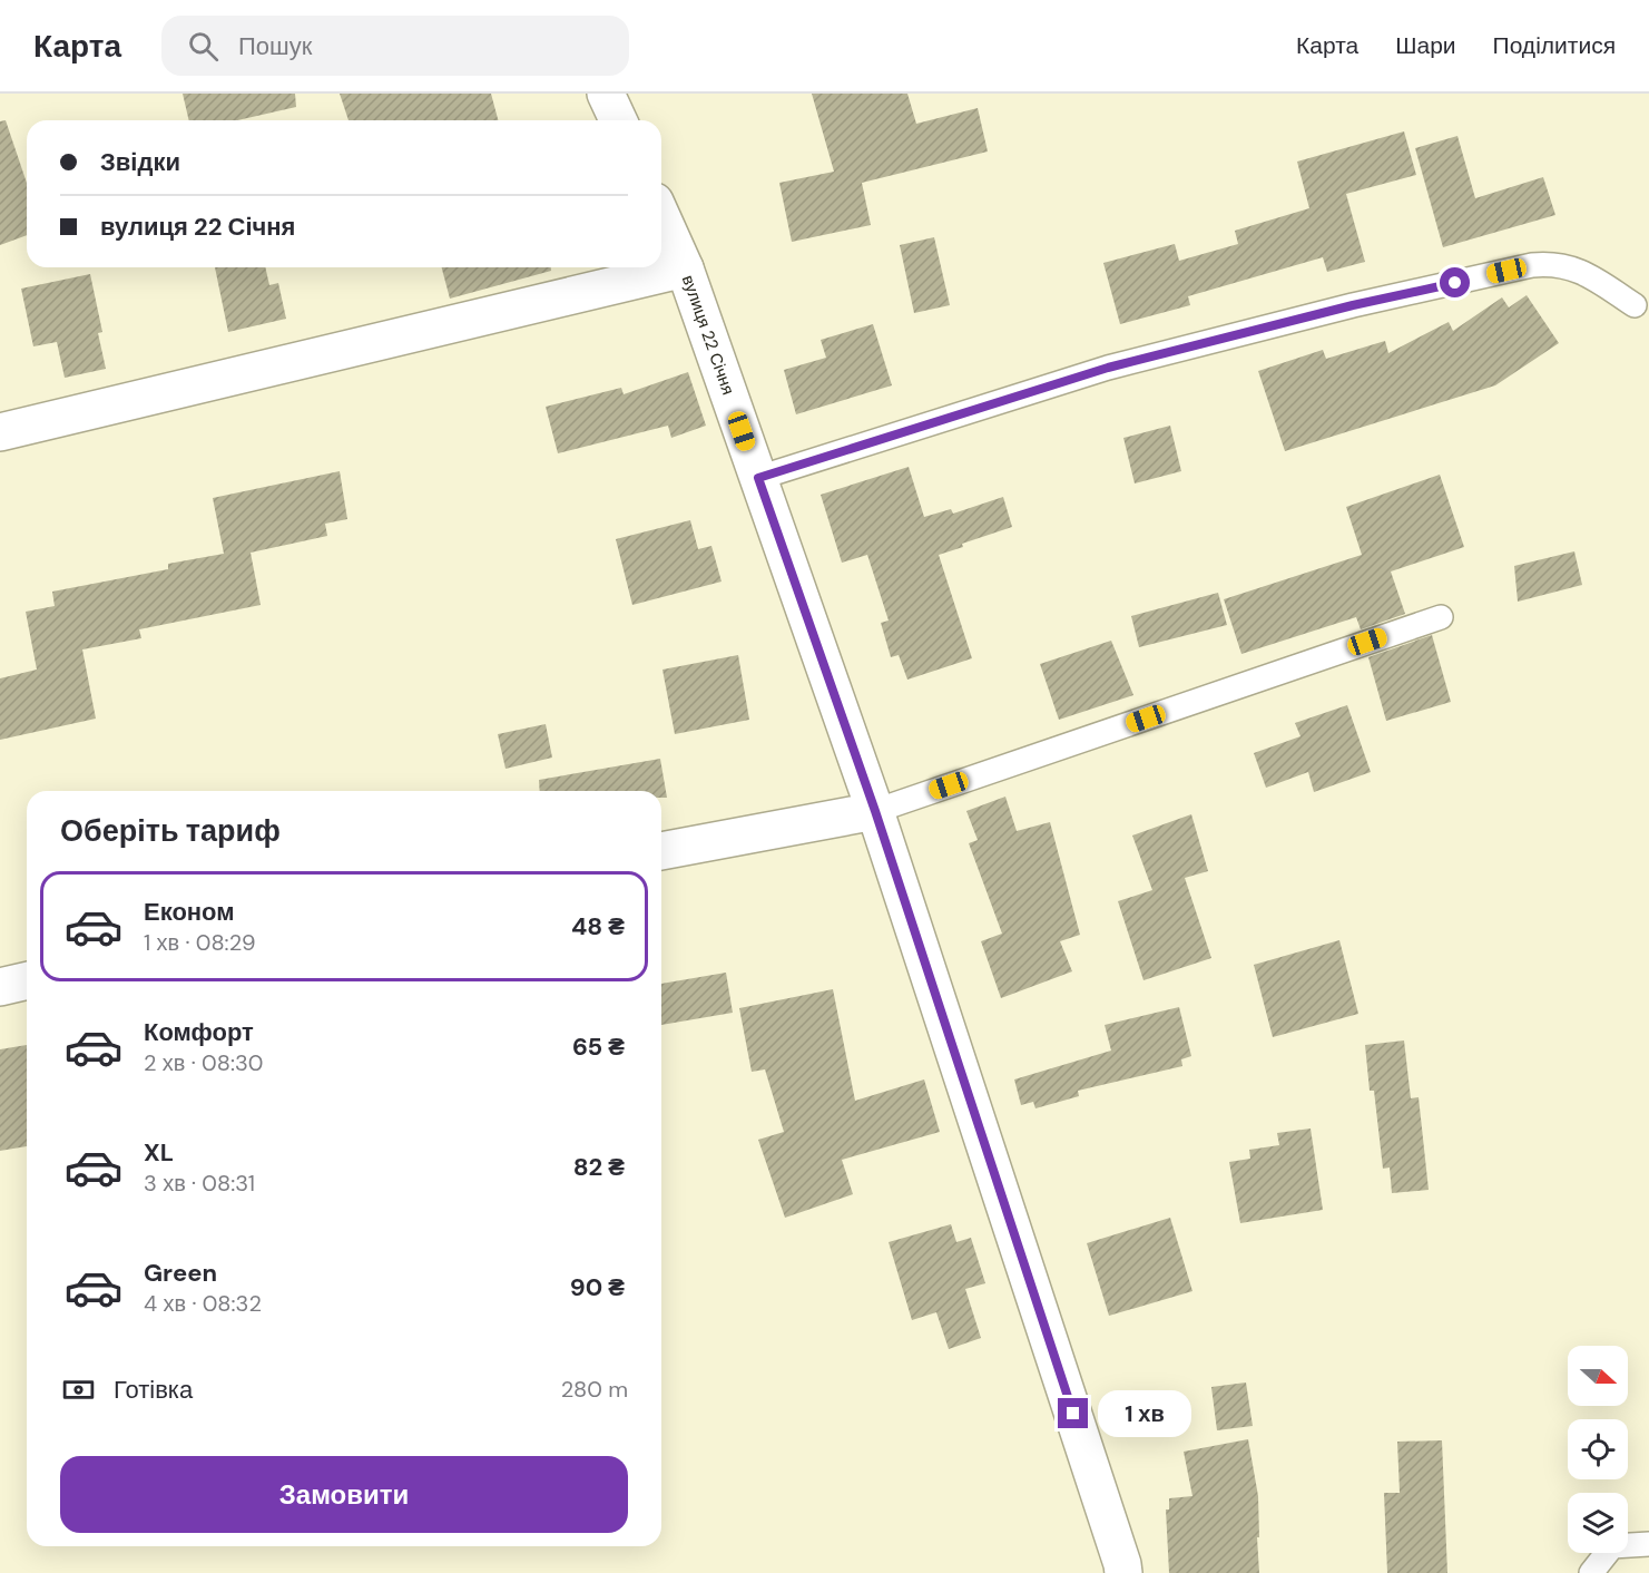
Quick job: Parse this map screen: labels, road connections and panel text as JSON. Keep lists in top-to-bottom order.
{
  "streets": {
    "street": ["вулиця 22 Січня"]
  },
  "north": "right",
  "page": {
    "header": "Карта",
    "search": "Пошук",
    "nav": ["Карта", "Шари", "Поділитися"],
    "banner": ["Звідки", "вулиця 22 Січня"],
    "heading": "Оберіть тариф",
    "list": [
      {
        "name": "Економ",
        "note": "1 хв · 08:29",
        "value": "48 ₴"
      },
      {
        "name": "Комфорт",
        "note": "2 хв · 08:30",
        "value": "65 ₴"
      },
      {
        "name": "XL",
        "note": "3 хв · 08:31",
        "value": "82 ₴"
      },
      {
        "name": "Green",
        "note": "4 хв · 08:32",
        "value": "90 ₴"
      }
    ],
    "pay": ["Готівка", "280 m"],
    "bubble": "1 хв",
    "buttons": "Замовити"
  }
}
